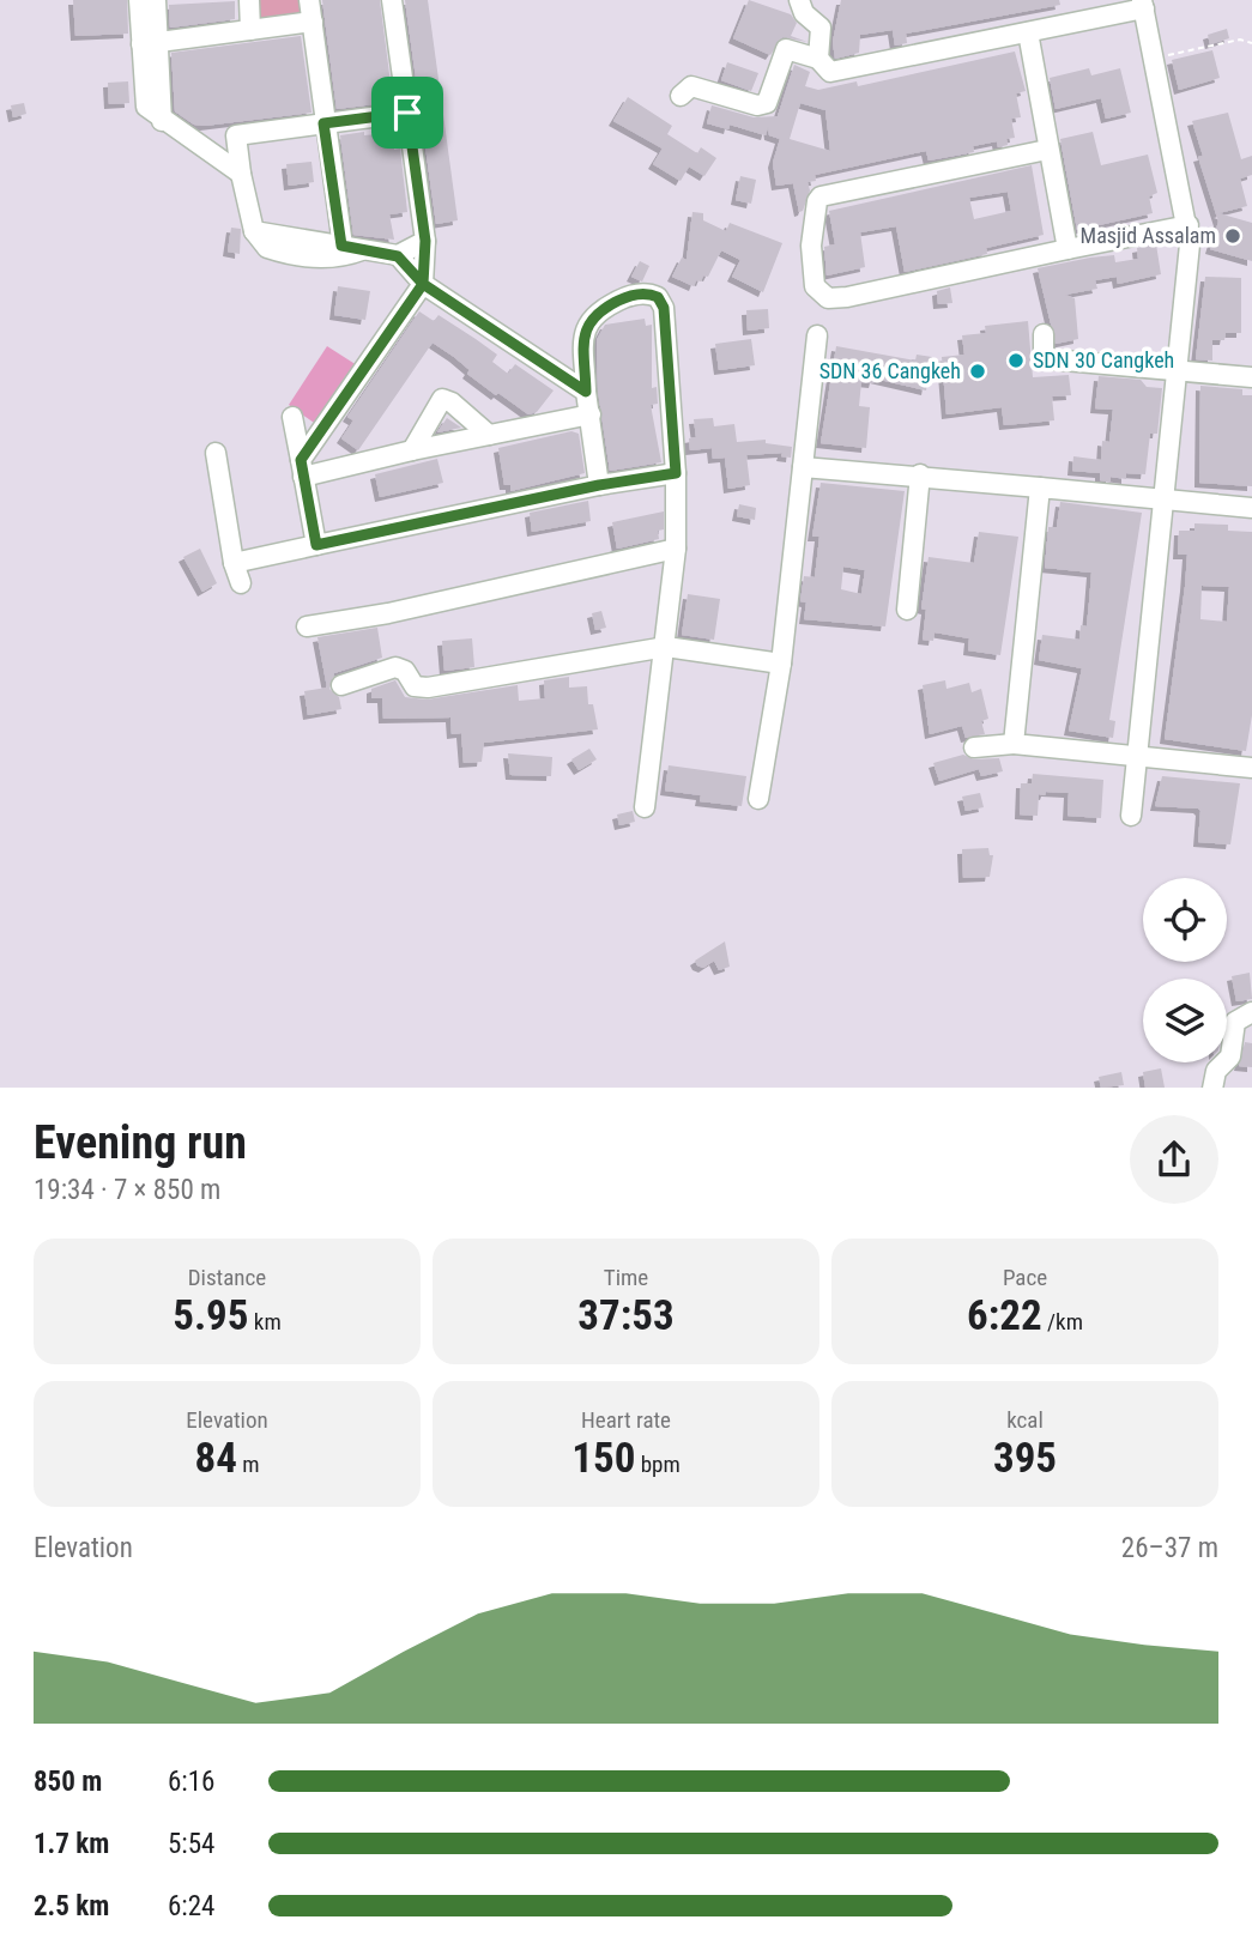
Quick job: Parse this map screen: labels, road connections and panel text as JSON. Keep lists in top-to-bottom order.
{
  "places": ["Masjid Assalam", "SDN 30 Cangkeh", "SDN 36 Cangkeh"],
  "page": {
    "heading": ["Evening run", "19:34 · 7 × 850 m"],
    "stats": [
      ["Distance", "5.95 km"],
      ["Time", "37:53"],
      ["Pace", "6:22 /km"],
      ["Elevation", "84 m"],
      ["Heart rate", "150 bpm"],
      ["kcal", "395"]
    ],
    "chart": ["Elevation", "26–37 m"],
    "list": [
      {
        "name": "850 m",
        "note": "6:16"
      },
      {
        "name": "1.7 km",
        "note": "5:54"
      },
      {
        "name": "2.5 km",
        "note": "6:24"
      }
    ]
  }
}
